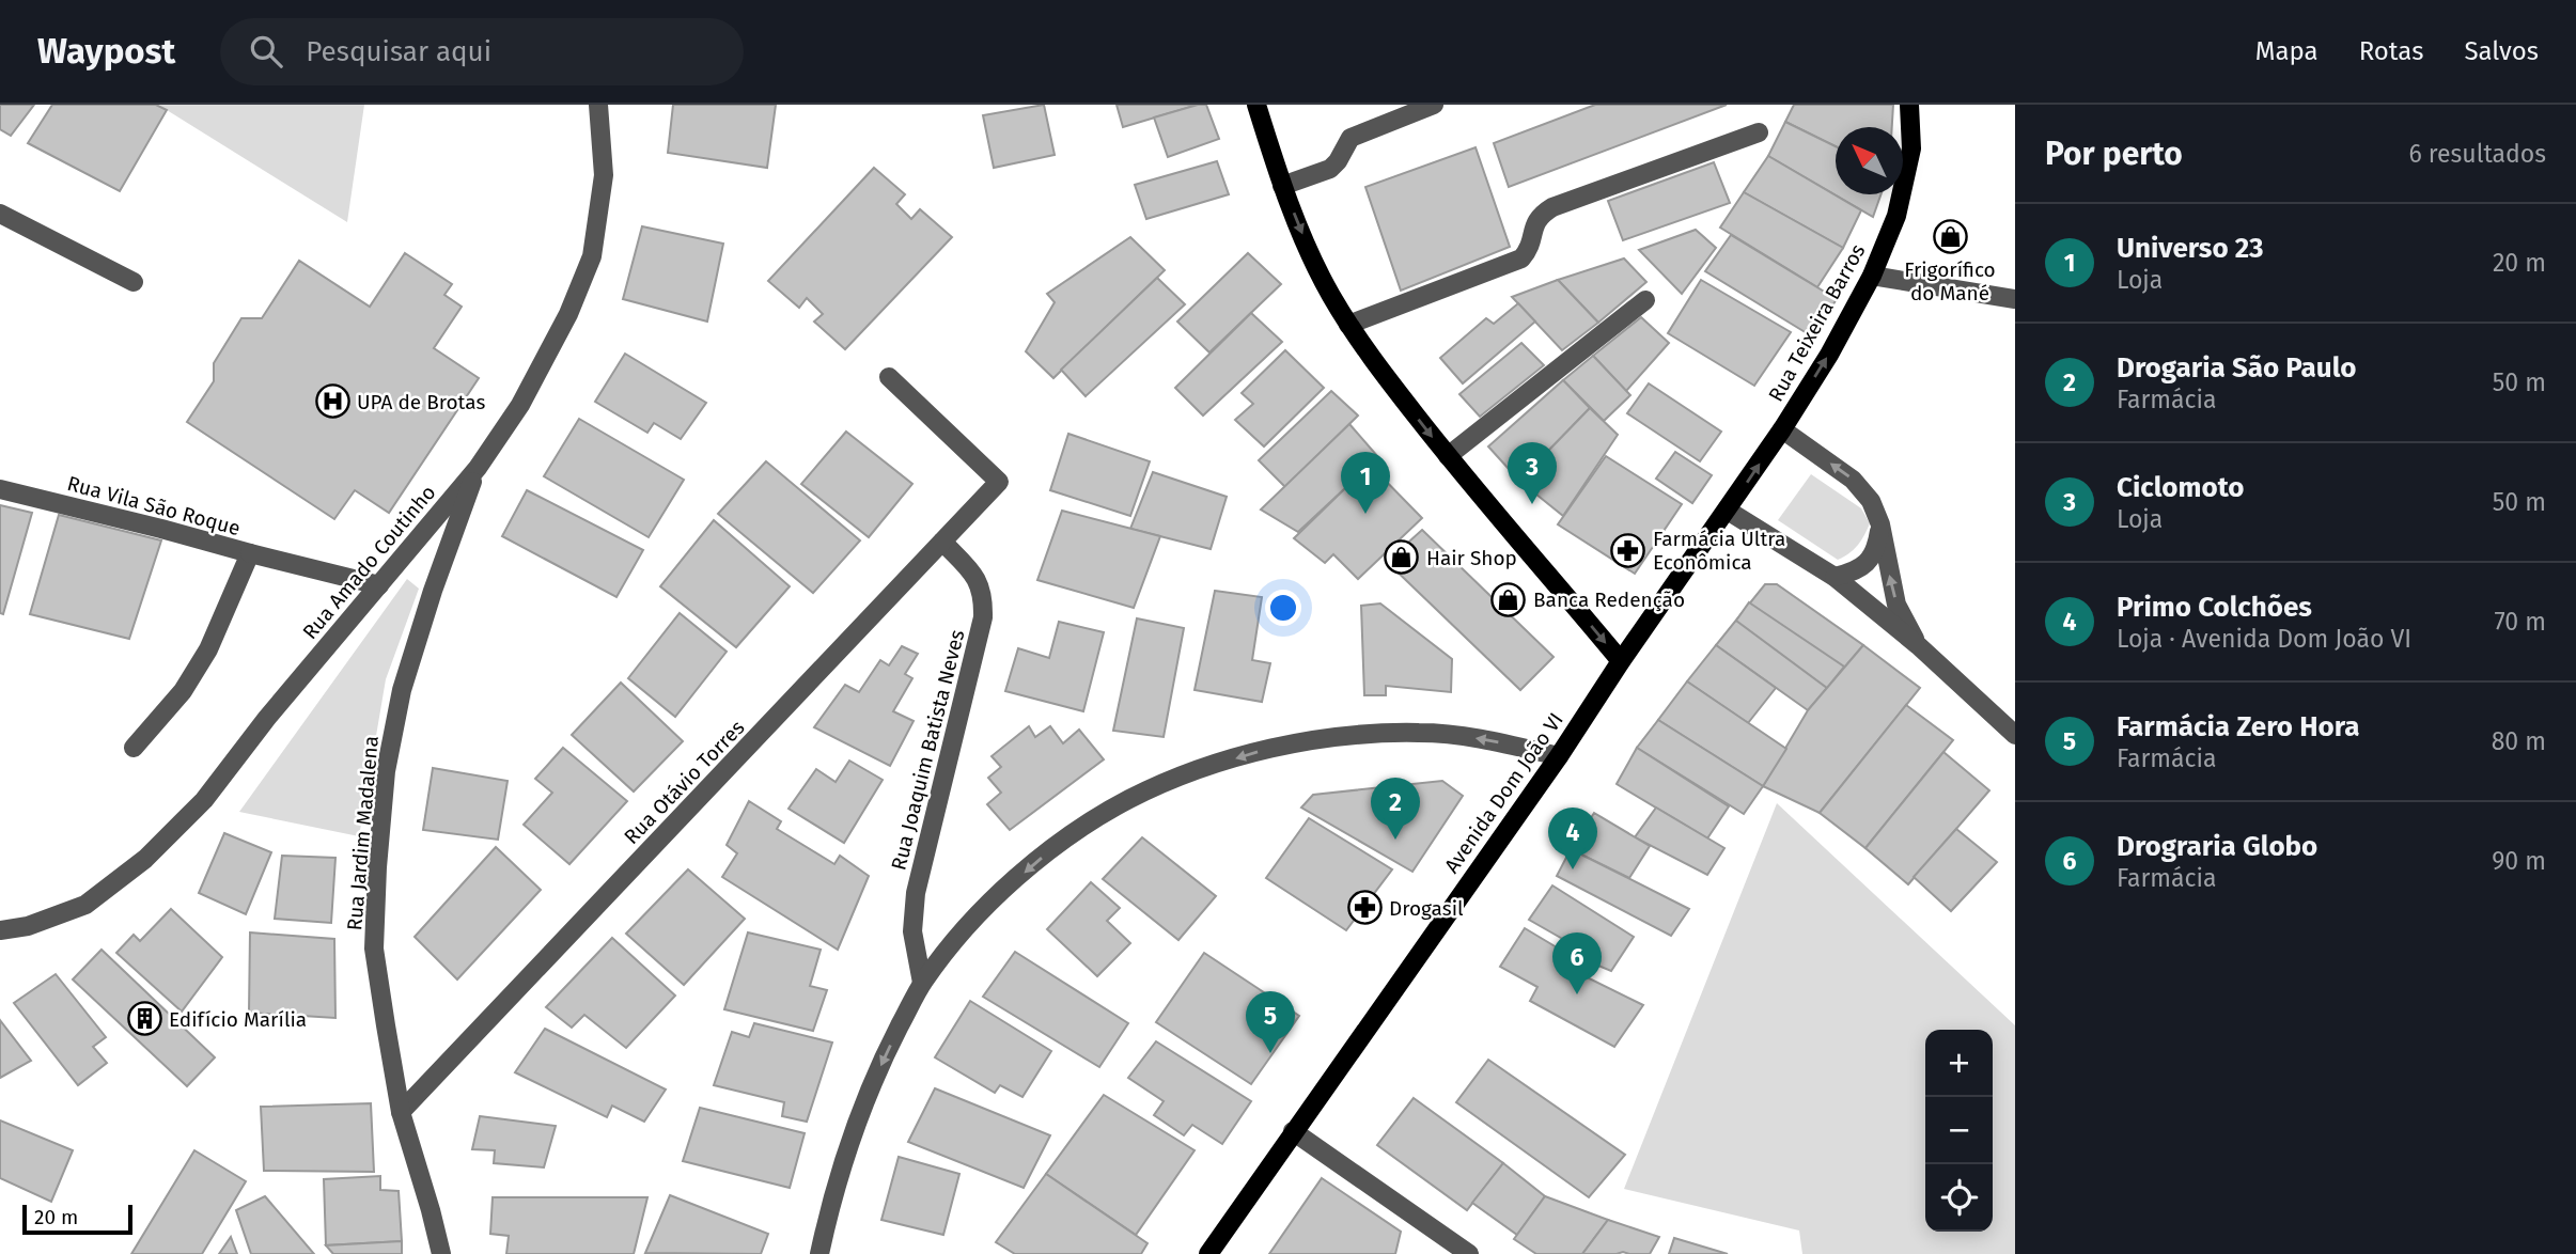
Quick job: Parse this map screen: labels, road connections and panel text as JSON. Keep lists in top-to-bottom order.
{
  "streets": {
    "main road": ["Rua Teixeira Barros", "Avenida Dom João VI"],
    "street": [
      "Rua Vila São Roque",
      "Rua Amado Coutinho",
      "Rua Joaquim Batista Neves",
      "Rua Otávio Torres",
      "Rua Jardim Madalena"
    ]
  },
  "crossings": [
    ["Rua Teixeira Barros", "Avenida Dom João VI"],
    ["Rua Amado Coutinho", "Rua Jardim Madalena"],
    ["Rua Joaquim Batista Neves", "Rua Otávio Torres"],
    ["Rua Otávio Torres", "Rua Jardim Madalena"]
  ],
  "one_way": ["Rua Teixeira Barros"],
  "places": {
    "shop": ["Frigorífico do Mané", "Hair Shop", "Banca Redenção"],
    "hospital": ["UPA de Brotas"],
    "pharmacy": ["Farmácia Ultra Econômica", "Drogasil"],
    "building": ["Edifício Marília"]
  },
  "scale_bar": "20 m",
  "north": "top left",
  "page": {
    "header": "Waypost",
    "search": "Pesquisar aqui",
    "nav": ["Mapa", "Rotas", "Salvos"],
    "heading": ["Por perto", "6 resultados"],
    "list": [
      {
        "mark": "1",
        "name": "Universo 23",
        "note": "Loja",
        "value": "20 m"
      },
      {
        "mark": "2",
        "name": "Drogaria São Paulo",
        "note": "Farmácia",
        "value": "50 m"
      },
      {
        "mark": "3",
        "name": "Ciclomoto",
        "note": "Loja",
        "value": "50 m"
      },
      {
        "mark": "4",
        "name": "Primo Colchões",
        "note": "Loja · Avenida Dom João VI",
        "value": "70 m"
      },
      {
        "mark": "5",
        "name": "Farmácia Zero Hora",
        "note": "Farmácia",
        "value": "80 m"
      },
      {
        "mark": "6",
        "name": "Drograria Globo",
        "note": "Farmácia",
        "value": "90 m"
      }
    ],
    "pins": [
      "3",
      "1",
      "2",
      "4",
      "6",
      "5"
    ],
    "map_buttons": ["+", "−"],
    "scale": "20 m"
  }
}
